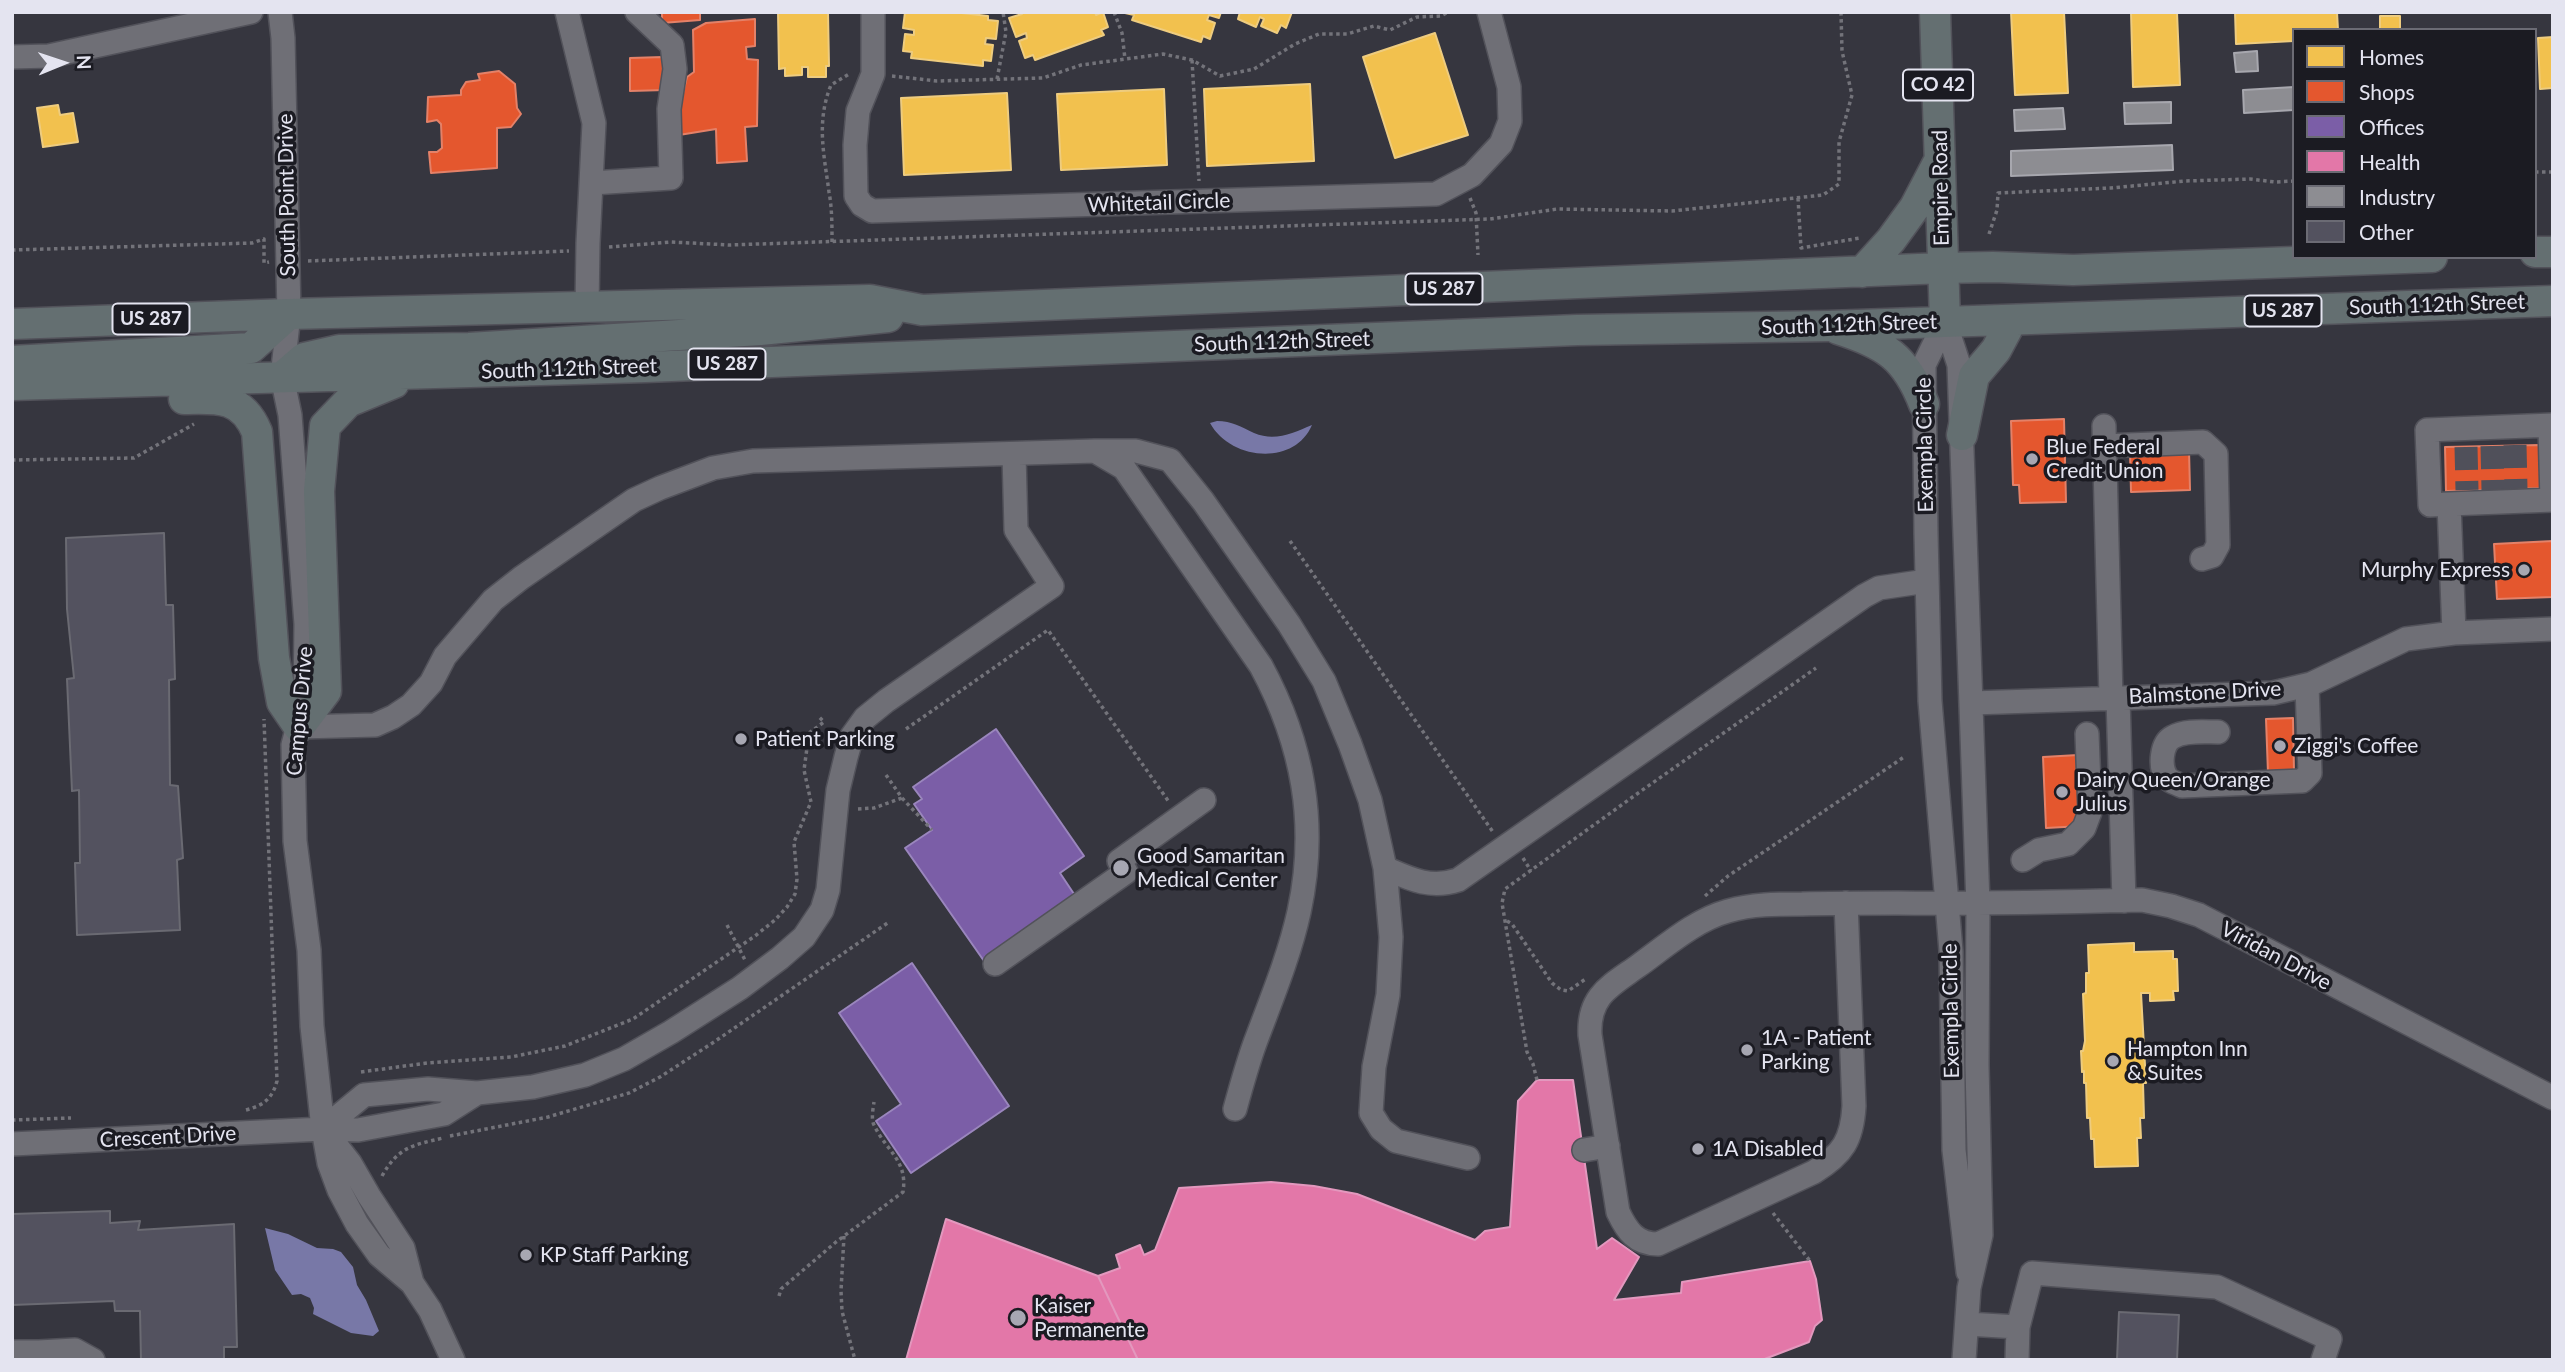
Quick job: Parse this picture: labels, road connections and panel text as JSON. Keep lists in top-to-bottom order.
{
  "streets": {
    "main road": [
      "CO 42",
      "Empire Road",
      "US 287",
      "South 112th Street"
    ],
    "street": [
      "South Point Drive",
      "Whitetail Circle",
      "Exempla Circle",
      "Balmstone Drive",
      "Campus Drive",
      "Viridan Drive",
      "Crescent Drive"
    ]
  },
  "crossings": [
    ["Empire Road", "US 287"],
    ["Empire Road", "South 112th Street"],
    ["Empire Road", "Exempla Circle"],
    ["South Point Drive", "US 287"],
    ["South Point Drive", "South 112th Street"],
    ["South Point Drive", "Campus Drive"],
    ["South 112th Street", "Exempla Circle"],
    ["South 112th Street", "Campus Drive"],
    ["Exempla Circle", "Balmstone Drive"],
    ["Exempla Circle", "Viridan Drive"],
    ["Campus Drive", "Crescent Drive"]
  ],
  "places": [
    "Blue Federal Credit Union",
    "Murphy Express",
    "Patient Parking",
    "Ziggi's Coffee",
    "Dairy Queen/Orange Julius",
    "Good Samaritan Medical Center",
    "1A - Patient Parking",
    "Hampton Inn & Suites",
    "1A Disabled",
    "KP Staff Parking",
    "Kaiser Permanente"
  ],
  "legend": [
    "Homes",
    "Shops",
    "Offices",
    "Health",
    "Industry",
    "Other"
  ],
  "north": "right"
}
